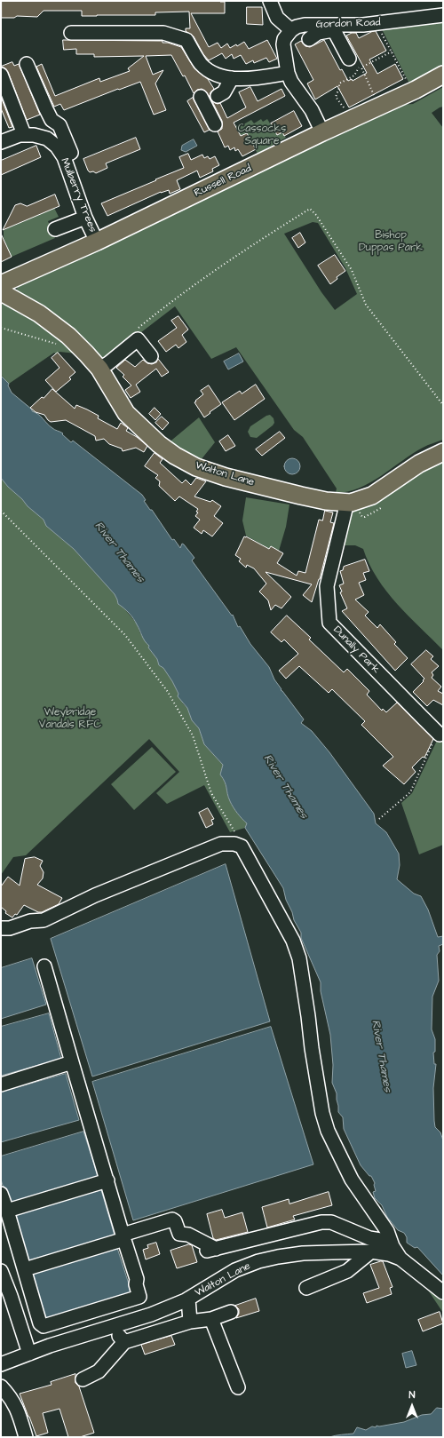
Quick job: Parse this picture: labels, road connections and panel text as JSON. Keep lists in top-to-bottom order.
{
  "streets": {
    "main road": ["Russell Road", "Walton Lane"],
    "street": ["Gordon Road", "Mulberry Trees", "Dunally Park"]
  },
  "crossings": [
    ["Russell Road", "Mulberry Trees"],
    ["Walton Lane", "Dunally Park"]
  ],
  "water": ["River Thames"],
  "parks": ["Cassocks Square", "Bishop Duppas Park", "Weybridge Vandals RFC"],
  "north": "top"
}
